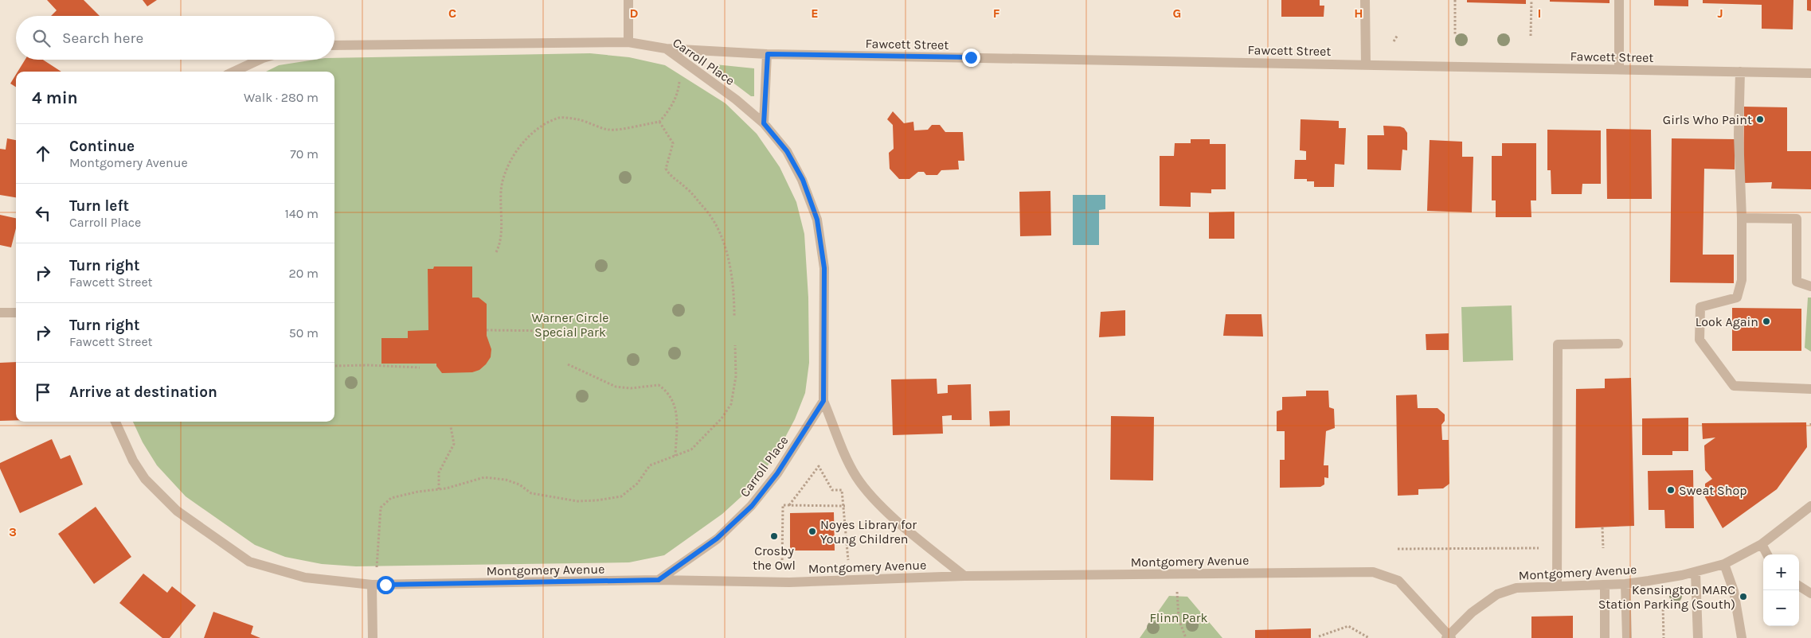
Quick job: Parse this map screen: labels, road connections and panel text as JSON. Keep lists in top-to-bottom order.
{
  "streets": {
    "street": ["Fawcett Street", "Carroll Place", "Montgomery Avenue"]
  },
  "crossings": [
    ["Fawcett Street", "Carroll Place"],
    ["Carroll Place", "Montgomery Avenue"]
  ],
  "parks": ["Warner Circle Special Park", "Flinn Park"],
  "places": [
    "Girls Who Paint",
    "Look Again",
    "Sweat Shop",
    "Noyes Library for Young Children",
    "Crosby the Owl",
    "Kensington MARC Station Parking (South)"
  ],
  "page": {
    "search": "Search here",
    "heading": ["4 min", "Walk · 280 m"],
    "list": [
      ["Continue", "Montgomery Avenue", "70 m"],
      ["Turn left", "Carroll Place", "140 m"],
      ["Turn right", "Fawcett Street", "20 m"],
      ["Turn right", "Fawcett Street", "50 m"],
      "Arrive at destination"
    ],
    "map_buttons": ["+", "−"]
  },
  "grid": {
    "columns": [
      "C",
      "D",
      "E",
      "F",
      "G",
      "H",
      "I",
      "J"
    ],
    "rows": ["3"]
  }
}
